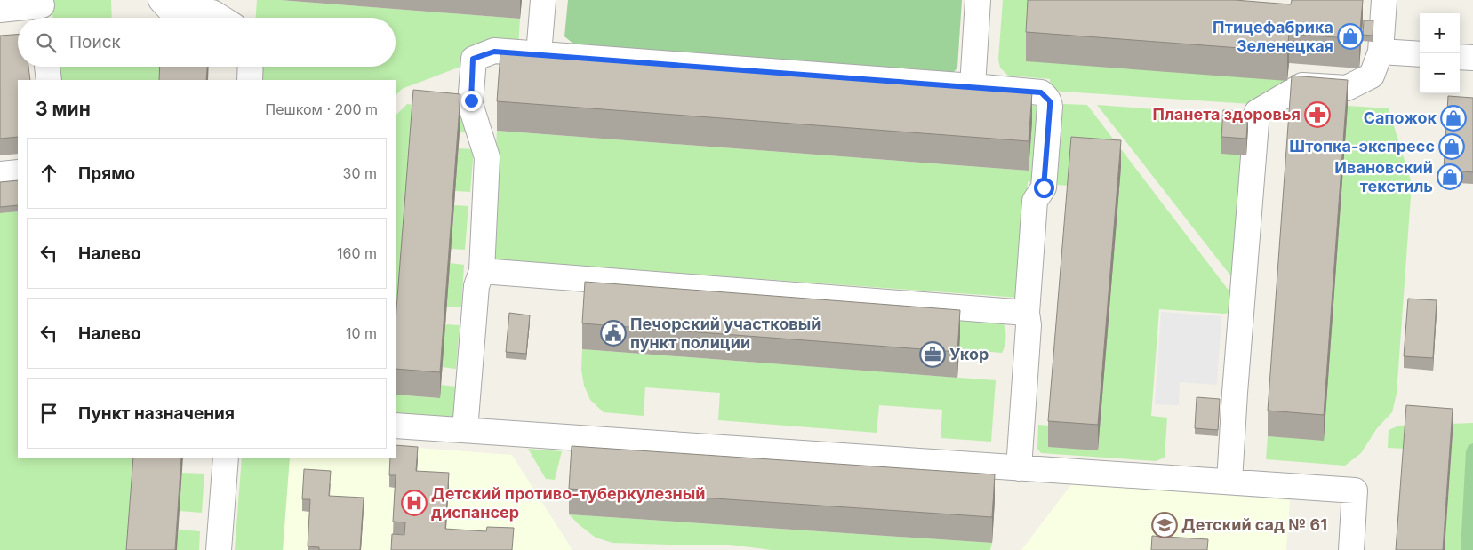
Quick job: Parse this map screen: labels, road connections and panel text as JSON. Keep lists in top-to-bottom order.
{
  "places": {
    "shop": [
      "Птицефабрика Зеленецкая",
      "Сапожок",
      "Штопка-экспресс",
      "Ивановский текстиль"
    ],
    "pharmacy": ["Планета здоровья"],
    "public building": ["Печорский участковый пункт полиции"],
    "office": ["Укор"],
    "hospital": ["Детский противо-туберкулезный диспансер"],
    "school or university": ["Детский сад № 61"]
  },
  "page": {
    "map_buttons": ["+", "−"],
    "search": "Поиск",
    "heading": ["3 мин", "Пешком · 200 m"],
    "list": [
      ["Прямо", "30 m"],
      ["Налево", "160 m"],
      ["Налево", "10 m"],
      "Пункт назначения"
    ]
  }
}
